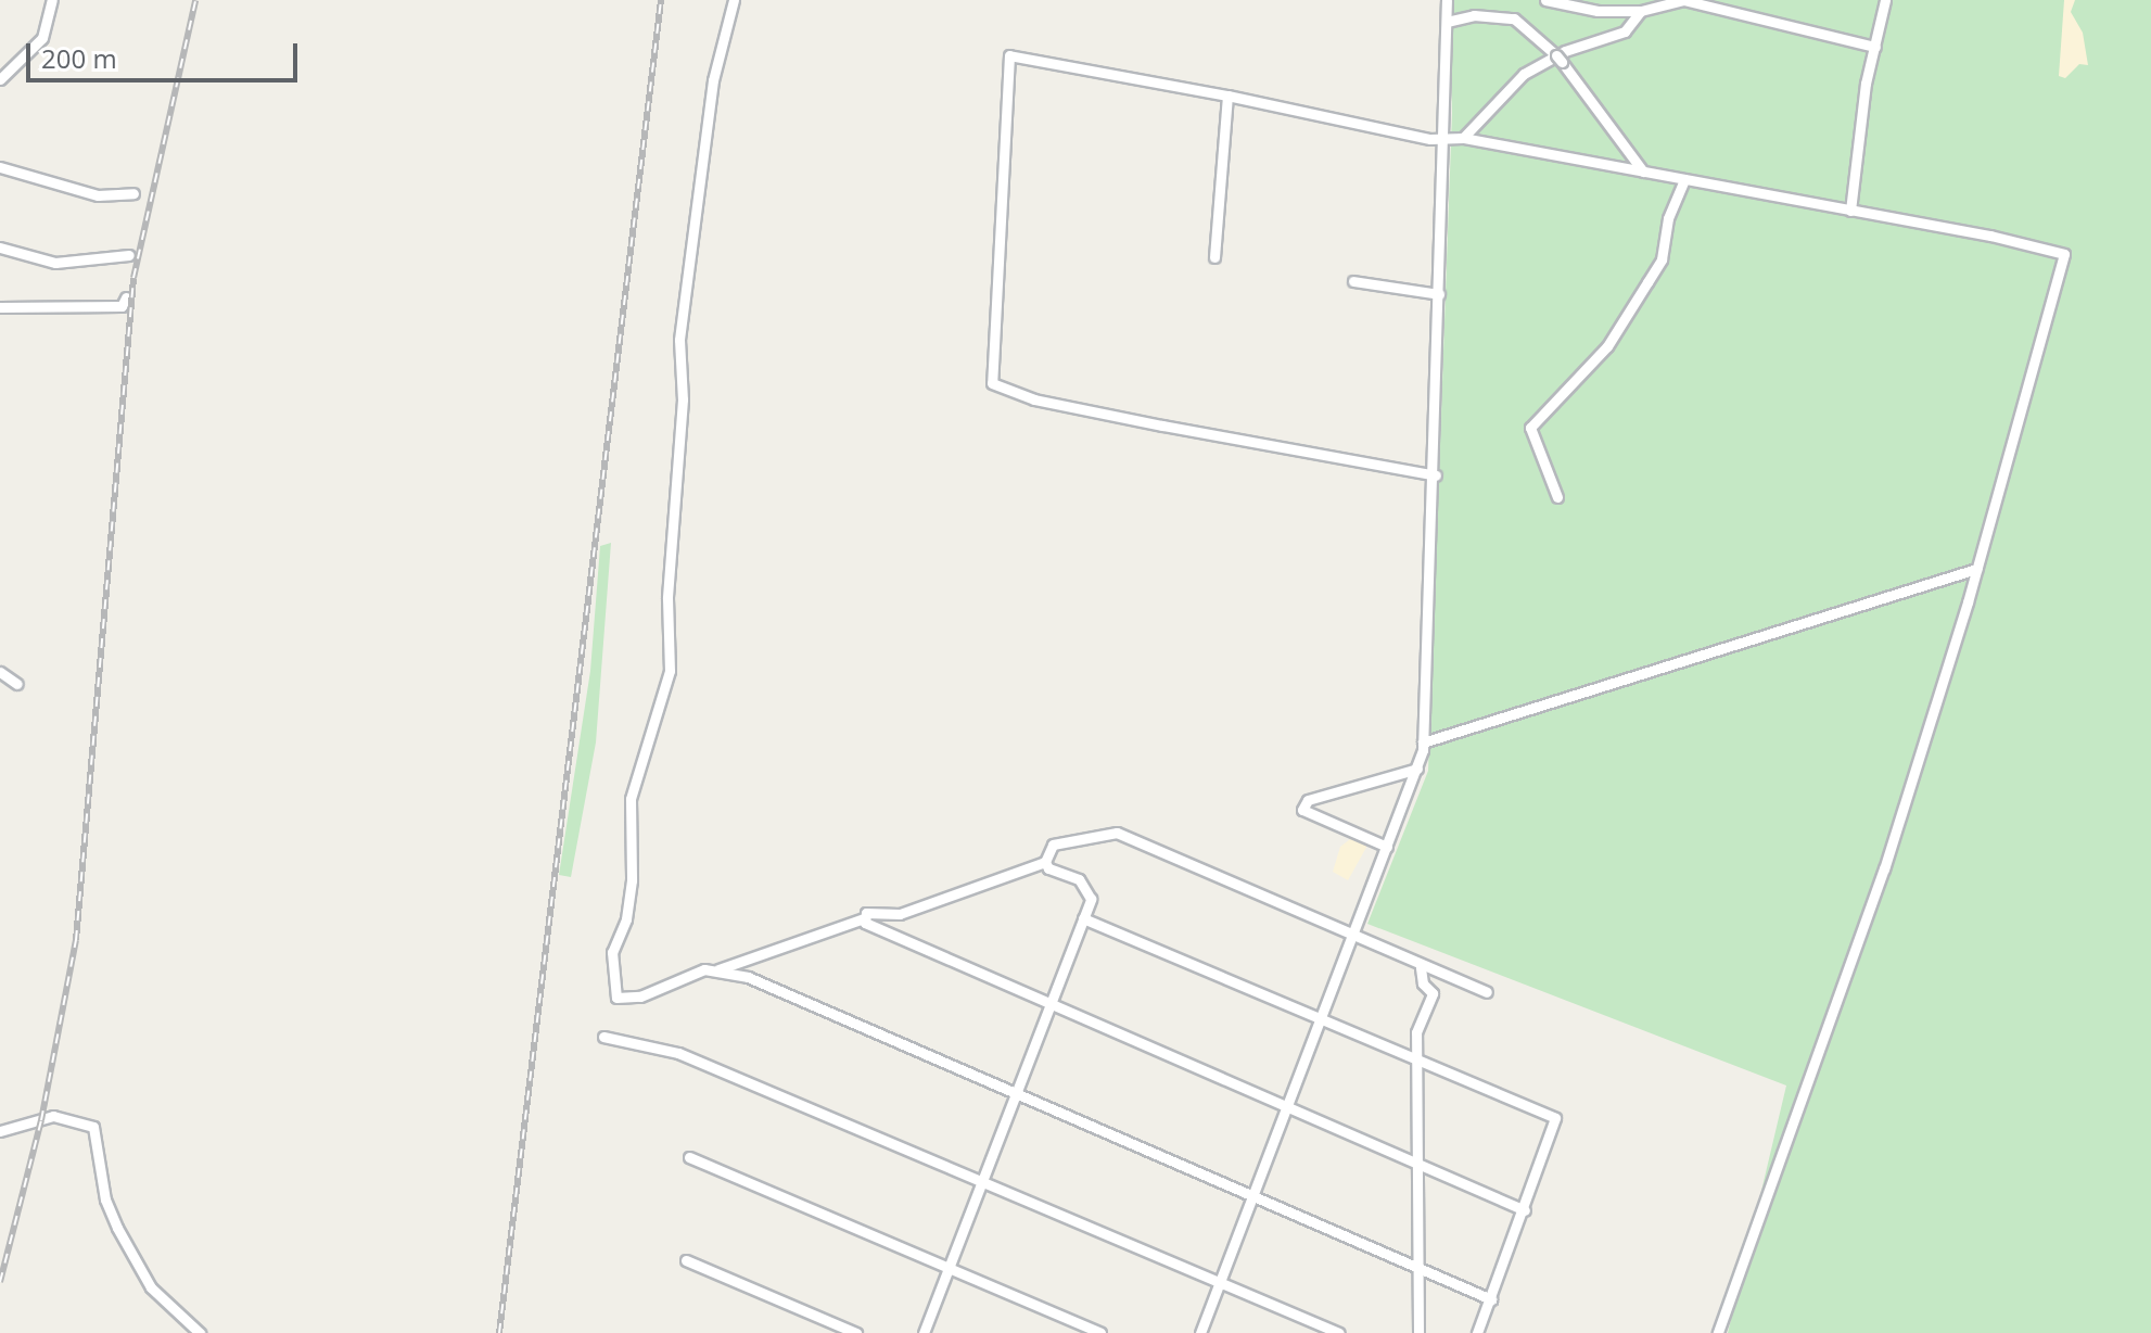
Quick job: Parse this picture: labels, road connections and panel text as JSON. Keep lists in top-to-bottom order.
{
  "scale_bar": "200 m"
}
